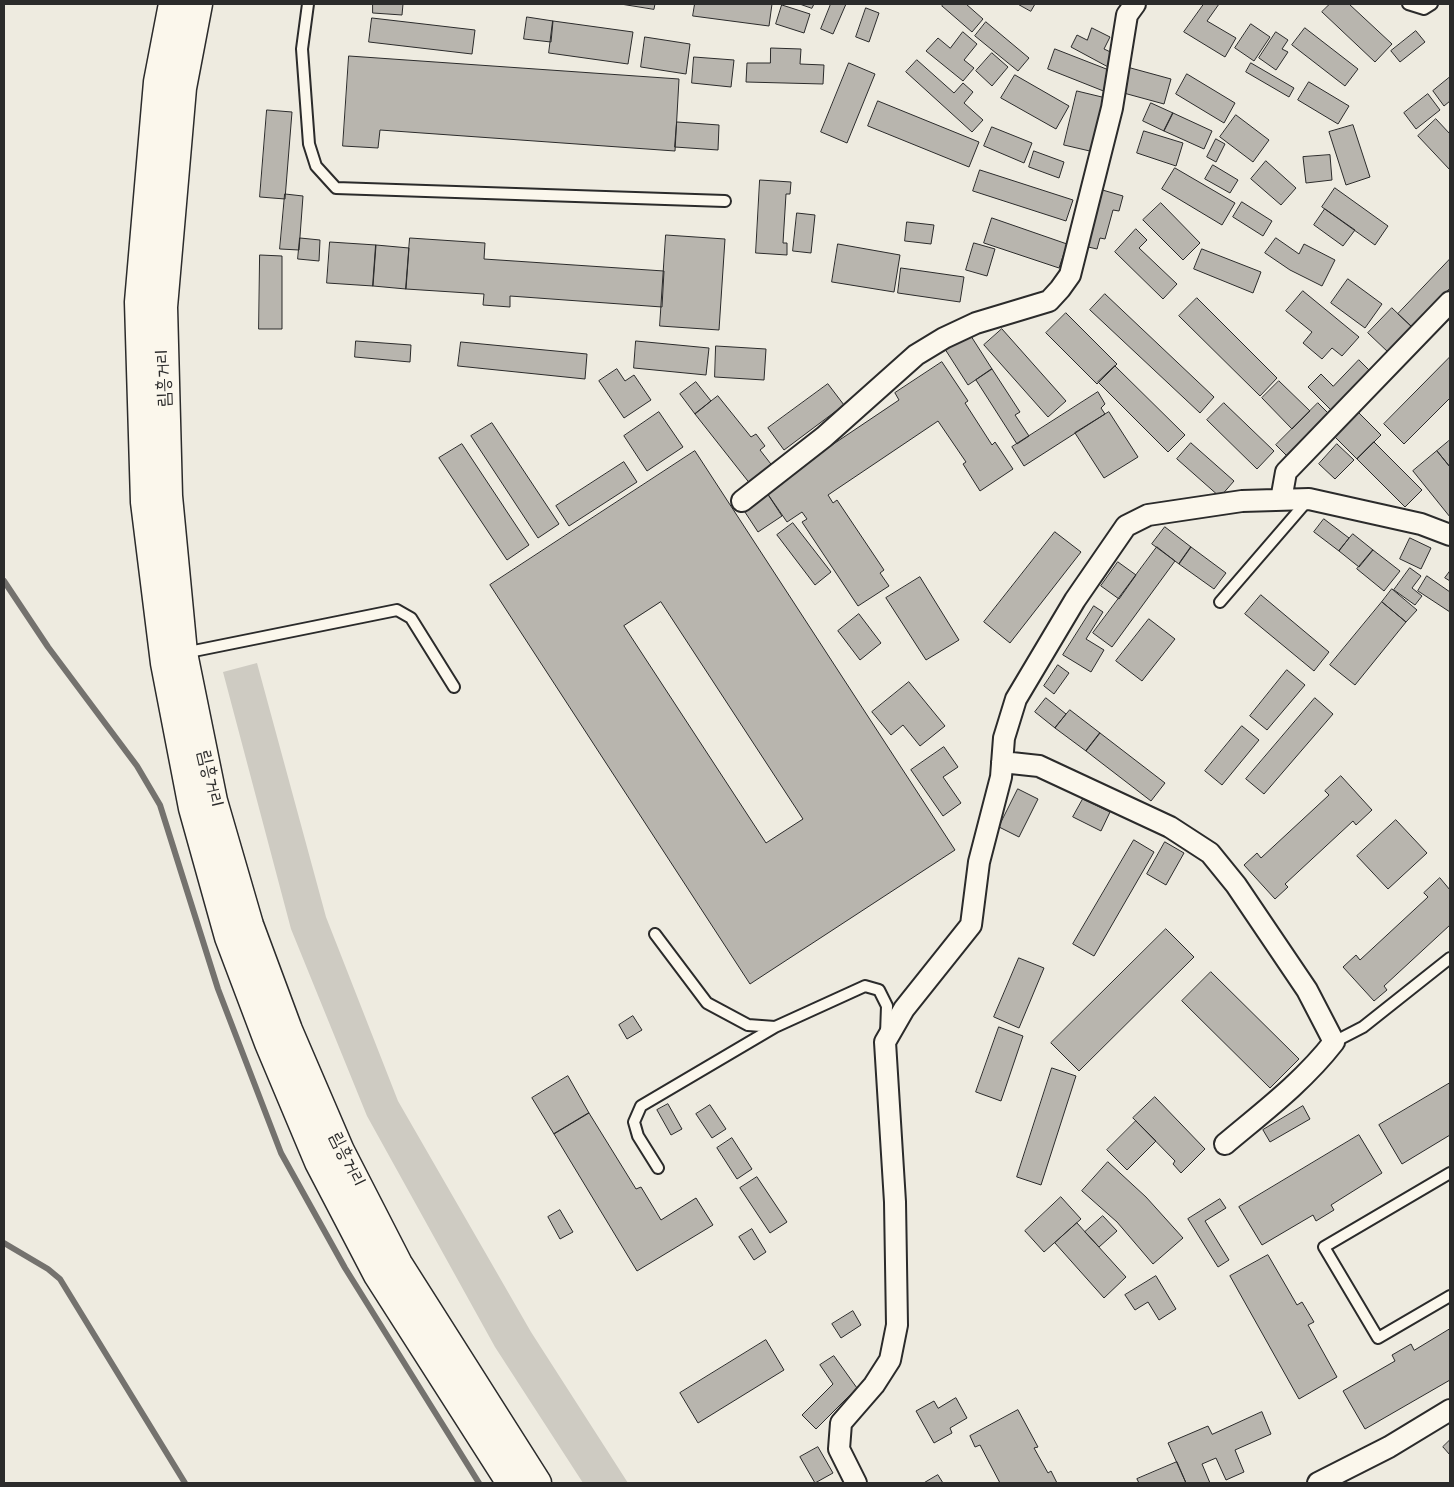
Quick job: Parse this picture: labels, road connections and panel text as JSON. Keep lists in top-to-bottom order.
{
  "streets": {
    "main road": ["림흥거리"]
  }
}
